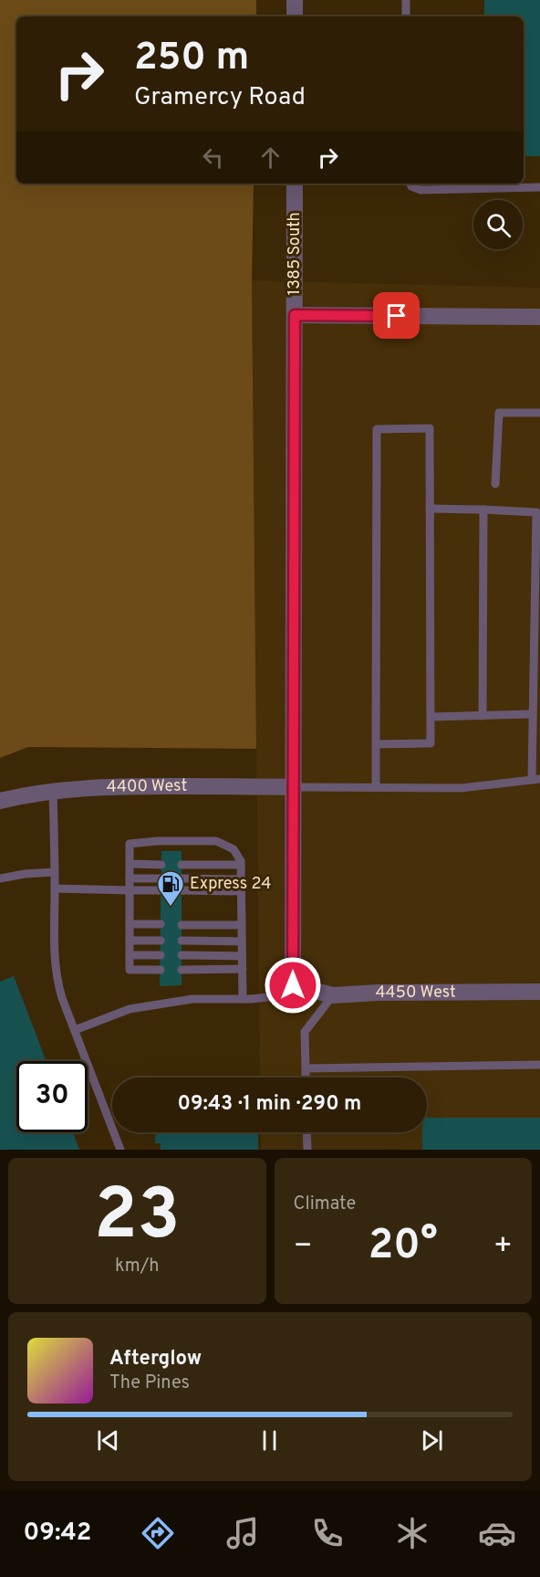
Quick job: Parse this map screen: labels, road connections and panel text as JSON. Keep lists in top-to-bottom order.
{
  "streets": {
    "street": ["1385 South", "4400 West", "4450 West"]
  },
  "crossings": [
    ["1385 South", "4400 West"],
    ["1385 South", "4450 West"]
  ],
  "places": {
    "fuel station": ["Express 24"]
  },
  "page": {
    "turn": ["250 m", "Gramercy Road"],
    "limit": "30",
    "trip": "09:43 · 1 min · 290 m",
    "tile": [
      ["23", "km/h"],
      "Climate"
    ],
    "heat": ["−", "20°", "+"],
    "song": ["Afterglow", "The Pines"],
    "tabs": "09:42"
  }
}
